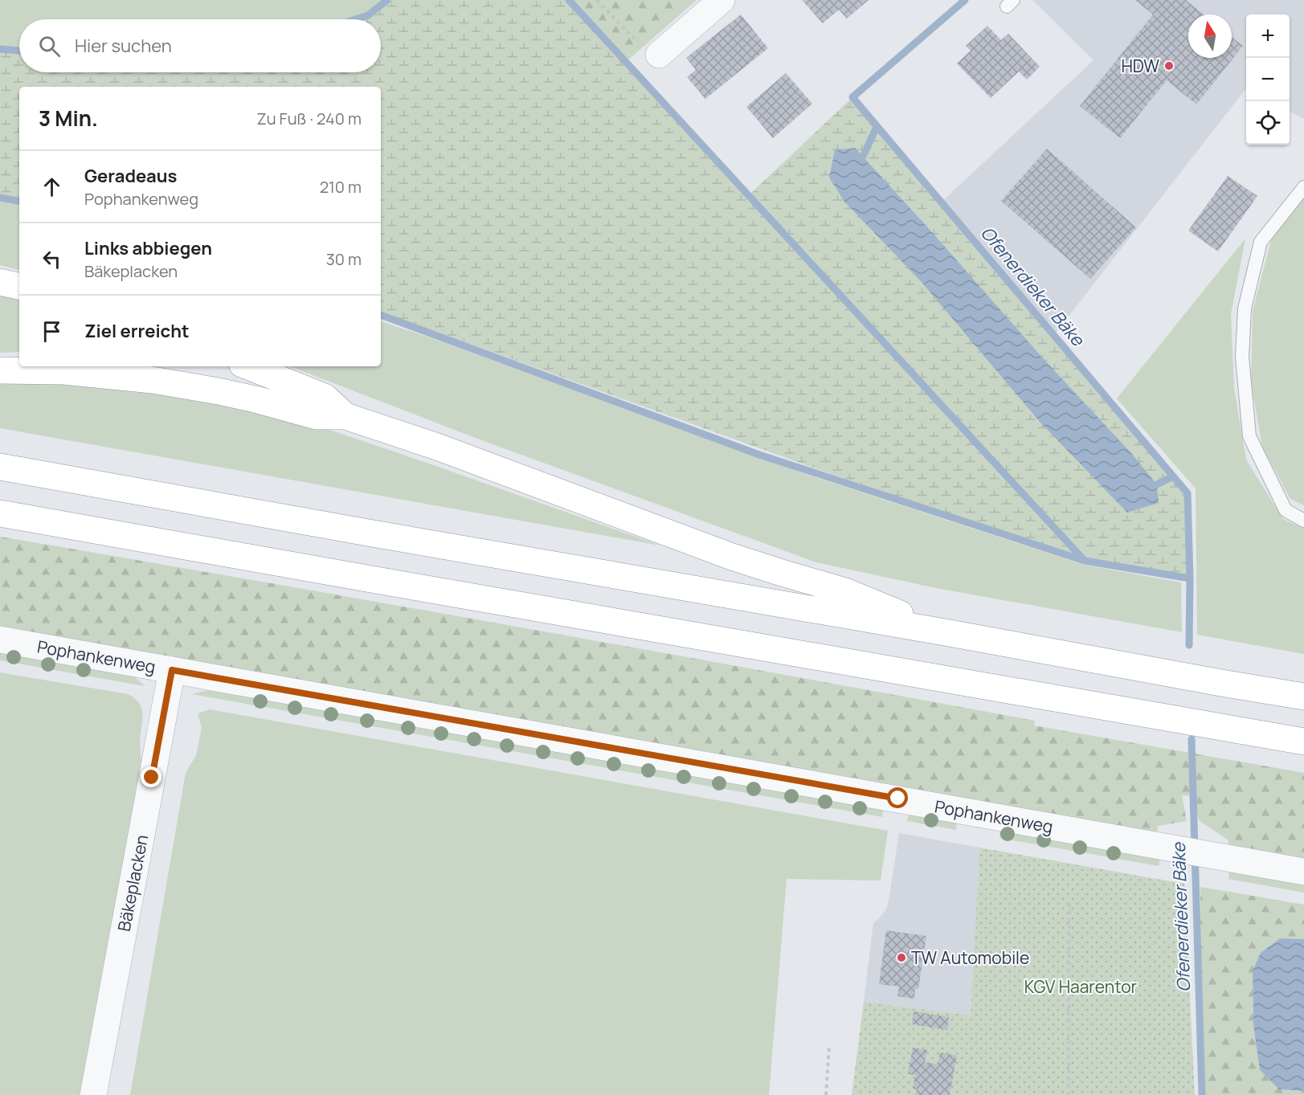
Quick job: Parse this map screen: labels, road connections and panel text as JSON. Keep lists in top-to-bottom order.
{
  "streets": {
    "street": ["Pophankenweg", "Bäkeplacken"]
  },
  "crossings": [
    ["Pophankenweg", "Bäkeplacken"]
  ],
  "water": ["Ofenerdieker Bäke"],
  "parks": ["KGV Haarentor"],
  "places": ["HDW", "TW Automobile"],
  "north": "top",
  "page": {
    "map_buttons": ["+", "−"],
    "search": "Hier suchen",
    "heading": ["3 Min.", "Zu Fuß · 240 m"],
    "list": [
      ["Geradeaus", "Pophankenweg", "210 m"],
      ["Links abbiegen", "Bäkeplacken", "30 m"],
      "Ziel erreicht"
    ]
  }
}
